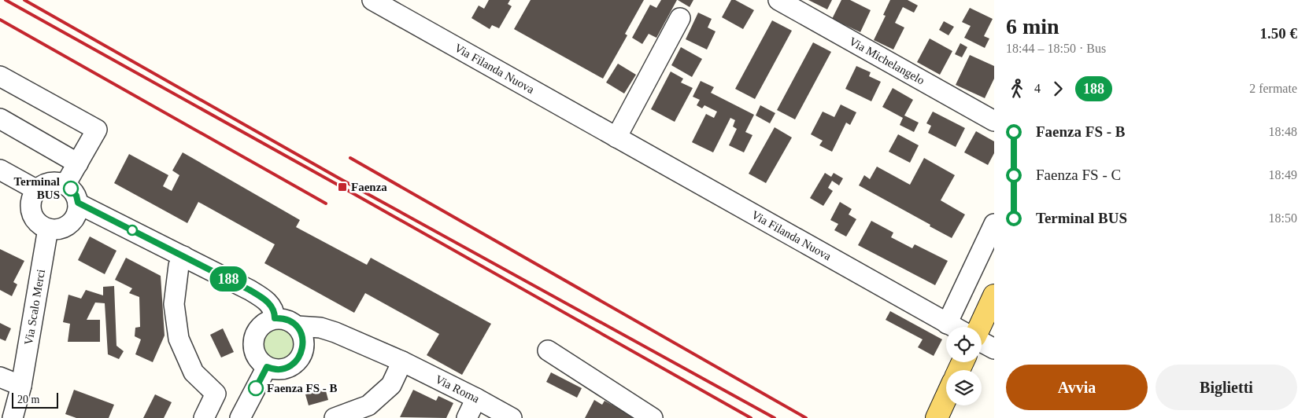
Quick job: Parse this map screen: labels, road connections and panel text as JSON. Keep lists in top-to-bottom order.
{
  "streets": {
    "street": [
      "Via Michelangelo",
      "Via Filanda Nuova",
      "Via Scalo Merci",
      "Via Roma"
    ]
  },
  "places": {
    "transit": ["Faenza"],
    "other": ["Terminal BUS", "Faenza FS - B"]
  },
  "lines": ["bus line 188"],
  "scale_bar": "20 m",
  "page": {
    "on_map": "188",
    "heading": ["6 min", "18:44 – 18:50 · Bus", "1.50 €"],
    "legs": ["4", "188", "2 fermate"],
    "list": [
      {
        "name": "Faenza FS - B",
        "value": "18:48"
      },
      {
        "name": "Faenza FS - C",
        "value": "18:49"
      },
      {
        "name": "Terminal BUS",
        "value": "18:50"
      }
    ],
    "buttons": ["Avvia", "Biglietti"],
    "scale": "20 m"
  }
}
